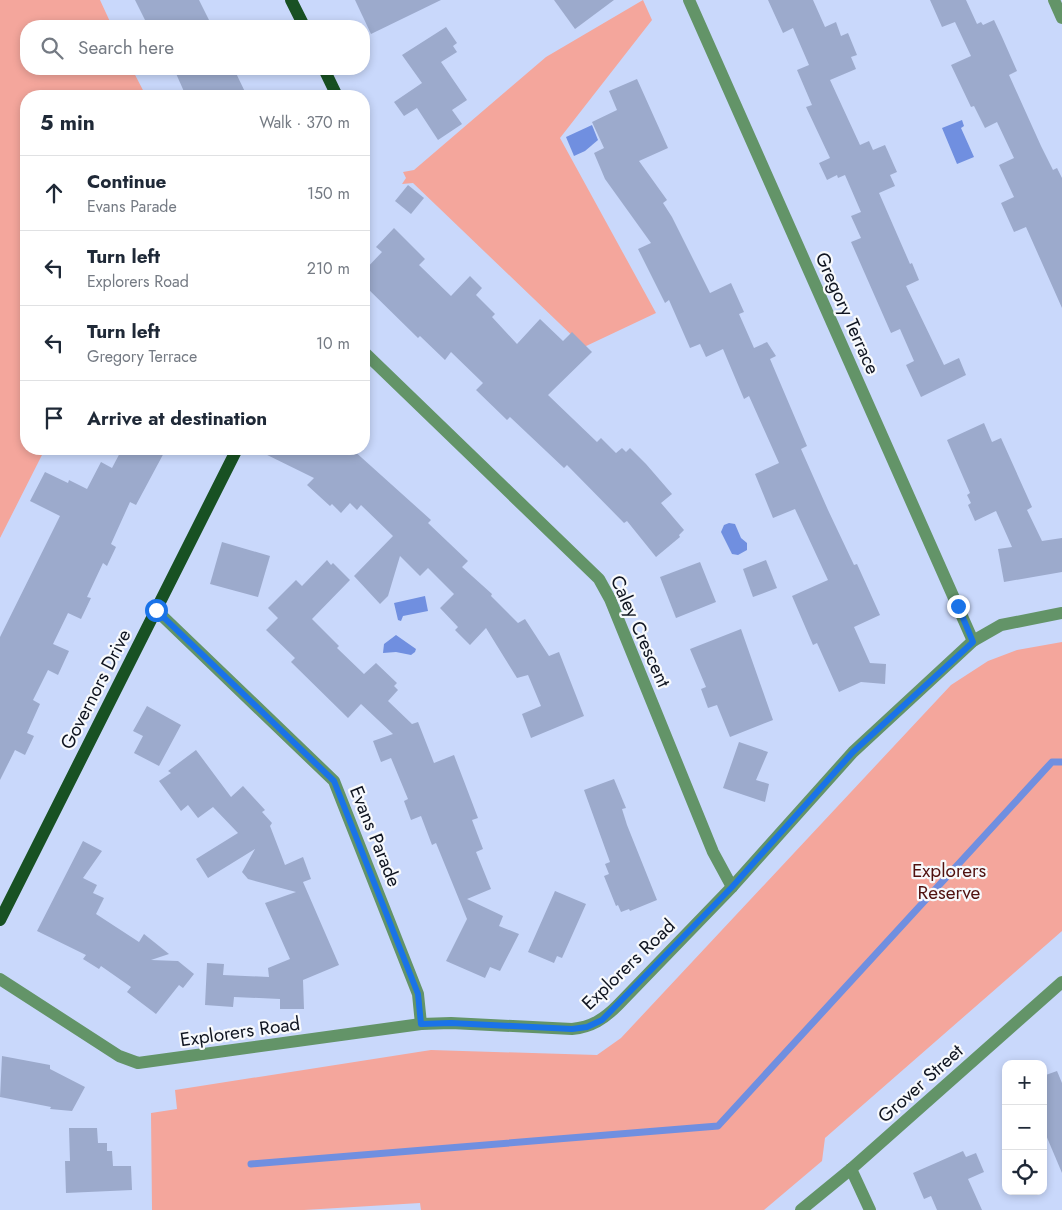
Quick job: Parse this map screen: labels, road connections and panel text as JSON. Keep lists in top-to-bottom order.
{
  "streets": {
    "main road": ["Governors Drive"],
    "street": [
      "Gregory Terrace",
      "Caley Crescent",
      "Evans Parade",
      "Explorers Road",
      "Grover Street"
    ]
  },
  "crossings": [
    ["Gregory Terrace", "Explorers Road"],
    ["Caley Crescent", "Explorers Road"],
    ["Governors Drive", "Evans Parade"],
    ["Evans Parade", "Explorers Road"]
  ],
  "parks": ["Explorers Reserve"],
  "page": {
    "search": "Search here",
    "heading": ["5 min", "Walk · 370 m"],
    "list": [
      ["Continue", "Evans Parade", "150 m"],
      ["Turn left", "Explorers Road", "210 m"],
      ["Turn left", "Gregory Terrace", "10 m"],
      "Arrive at destination"
    ],
    "map_buttons": ["+", "−"]
  }
}
